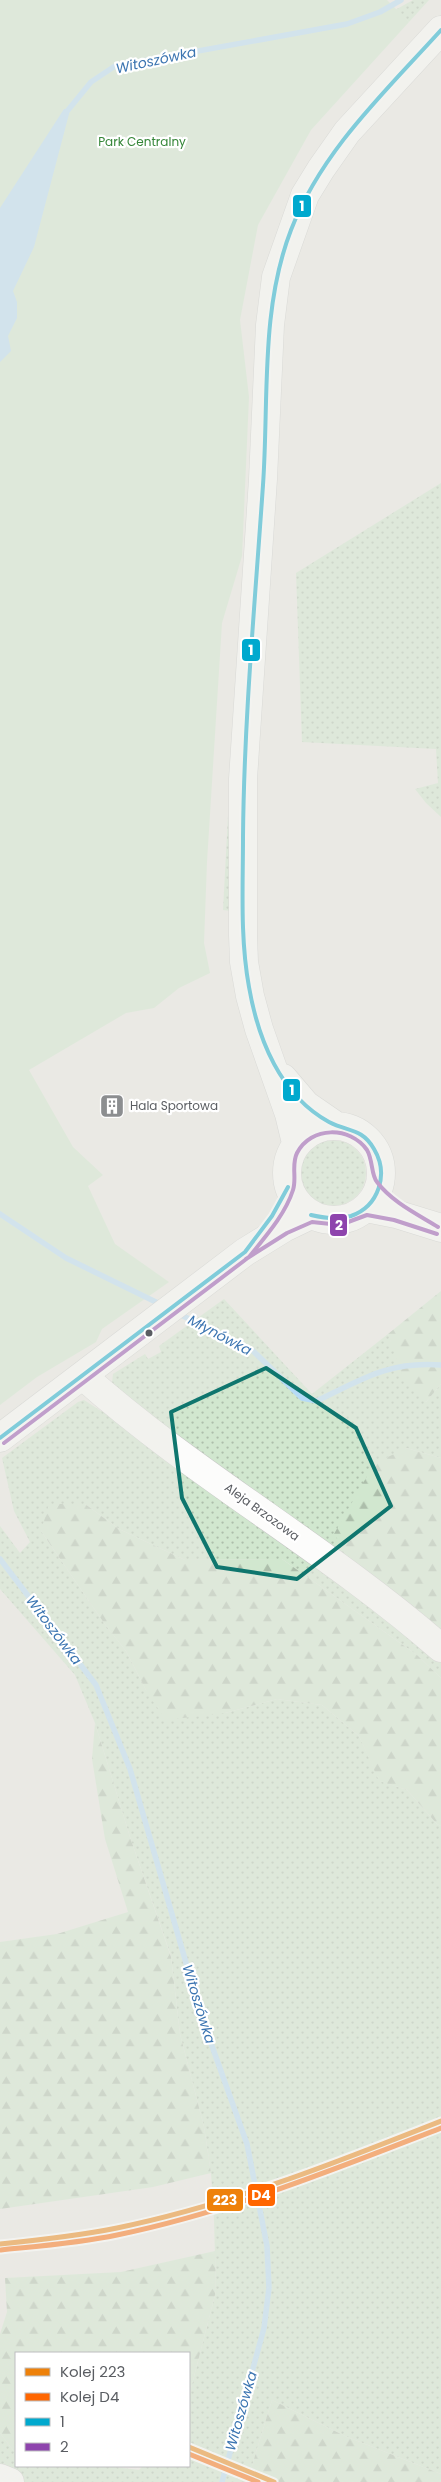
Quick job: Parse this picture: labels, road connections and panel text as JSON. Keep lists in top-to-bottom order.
{
  "streets": {
    "street": ["Aleja Brzozowa"]
  },
  "water": ["Witoszówka", "Młynówka"],
  "parks": ["Park Centralny"],
  "places": {
    "building": ["Hala Sportowa"]
  },
  "lines": [
    "transit line 1",
    "transit line 2",
    "rail line 223",
    "rail line D4"
  ],
  "legend": [
    "Kolej 223",
    "Kolej D4",
    "1",
    "2"
  ]
}
